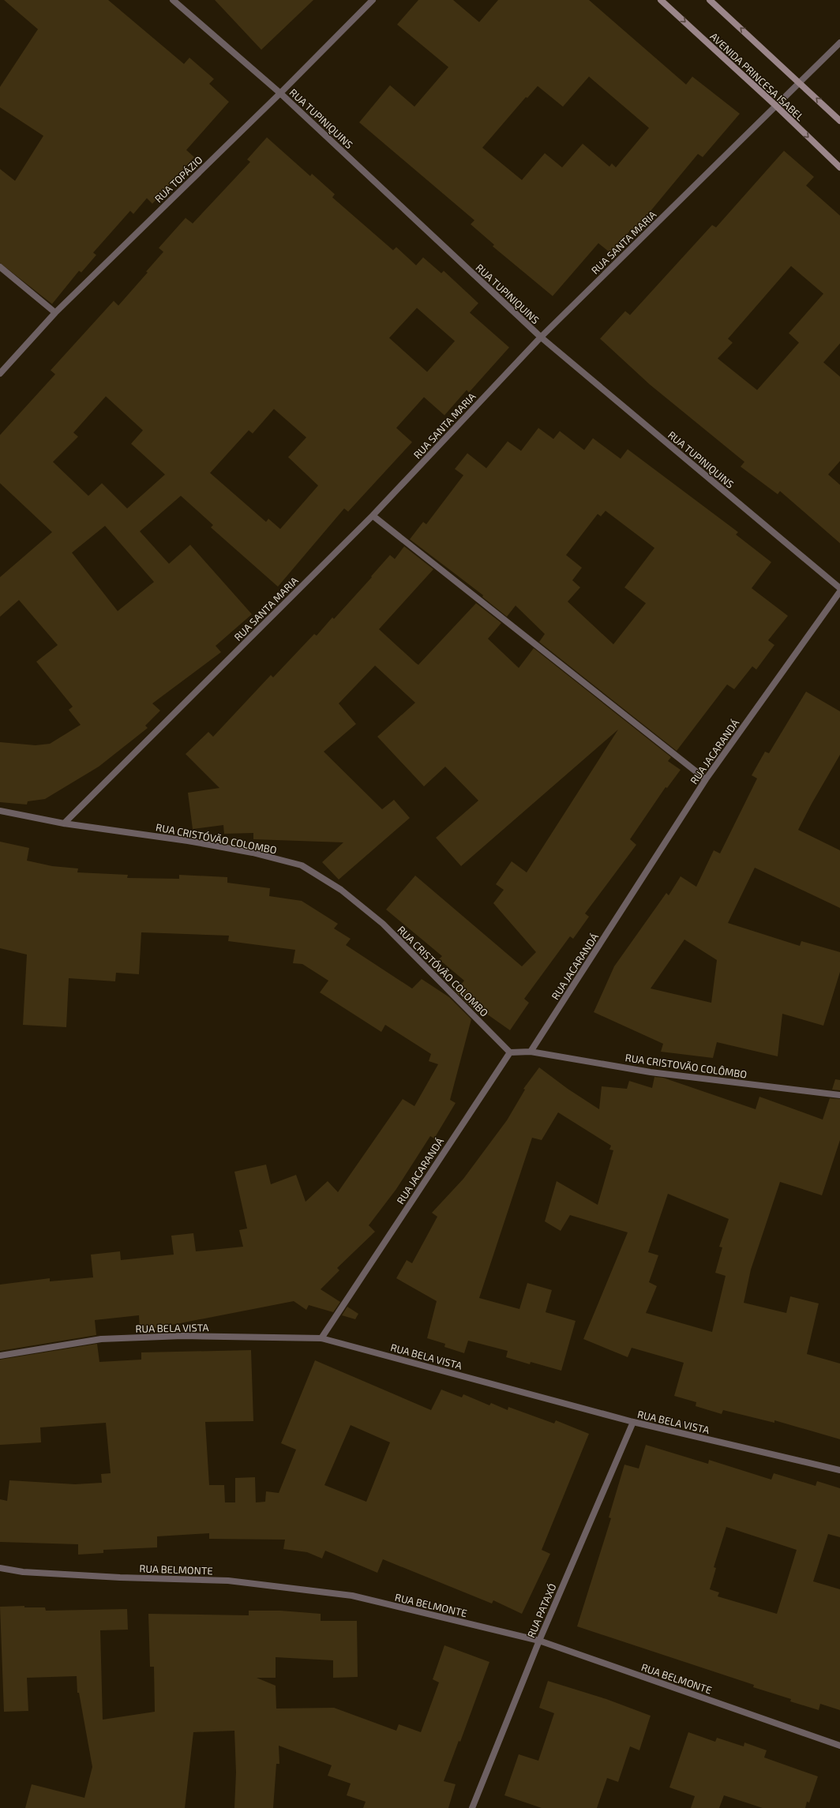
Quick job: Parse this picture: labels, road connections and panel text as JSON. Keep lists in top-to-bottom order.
{
  "streets": {
    "main road": ["AVENIDA PRINCESA ISABEL"],
    "street": [
      "RUA TUPINIQUINS",
      "RUA TOPÁZIO",
      "RUA SANTA MARIA",
      "RUA JACARANDÁ",
      "RUA CRISTÓVÃO COLOMBO",
      "RUA CRISTOVÃO COLÔMBO",
      "RUA BELA VISTA",
      "RUA BELMONTE",
      "RUA PATAXÓ"
    ]
  },
  "crossings": [
    ["AVENIDA PRINCESA ISABEL", "RUA SANTA MARIA"],
    ["RUA TUPINIQUINS", "RUA TOPÁZIO"],
    ["RUA TUPINIQUINS", "RUA SANTA MARIA"],
    ["RUA SANTA MARIA", "RUA CRISTÓVÃO COLOMBO"],
    ["RUA JACARANDÁ", "RUA CRISTÓVÃO COLOMBO"],
    ["RUA JACARANDÁ", "RUA CRISTOVÃO COLÔMBO"],
    ["RUA JACARANDÁ", "RUA BELA VISTA"],
    ["RUA BELA VISTA", "RUA PATAXÓ"],
    ["RUA BELMONTE", "RUA PATAXÓ"]
  ]
}
